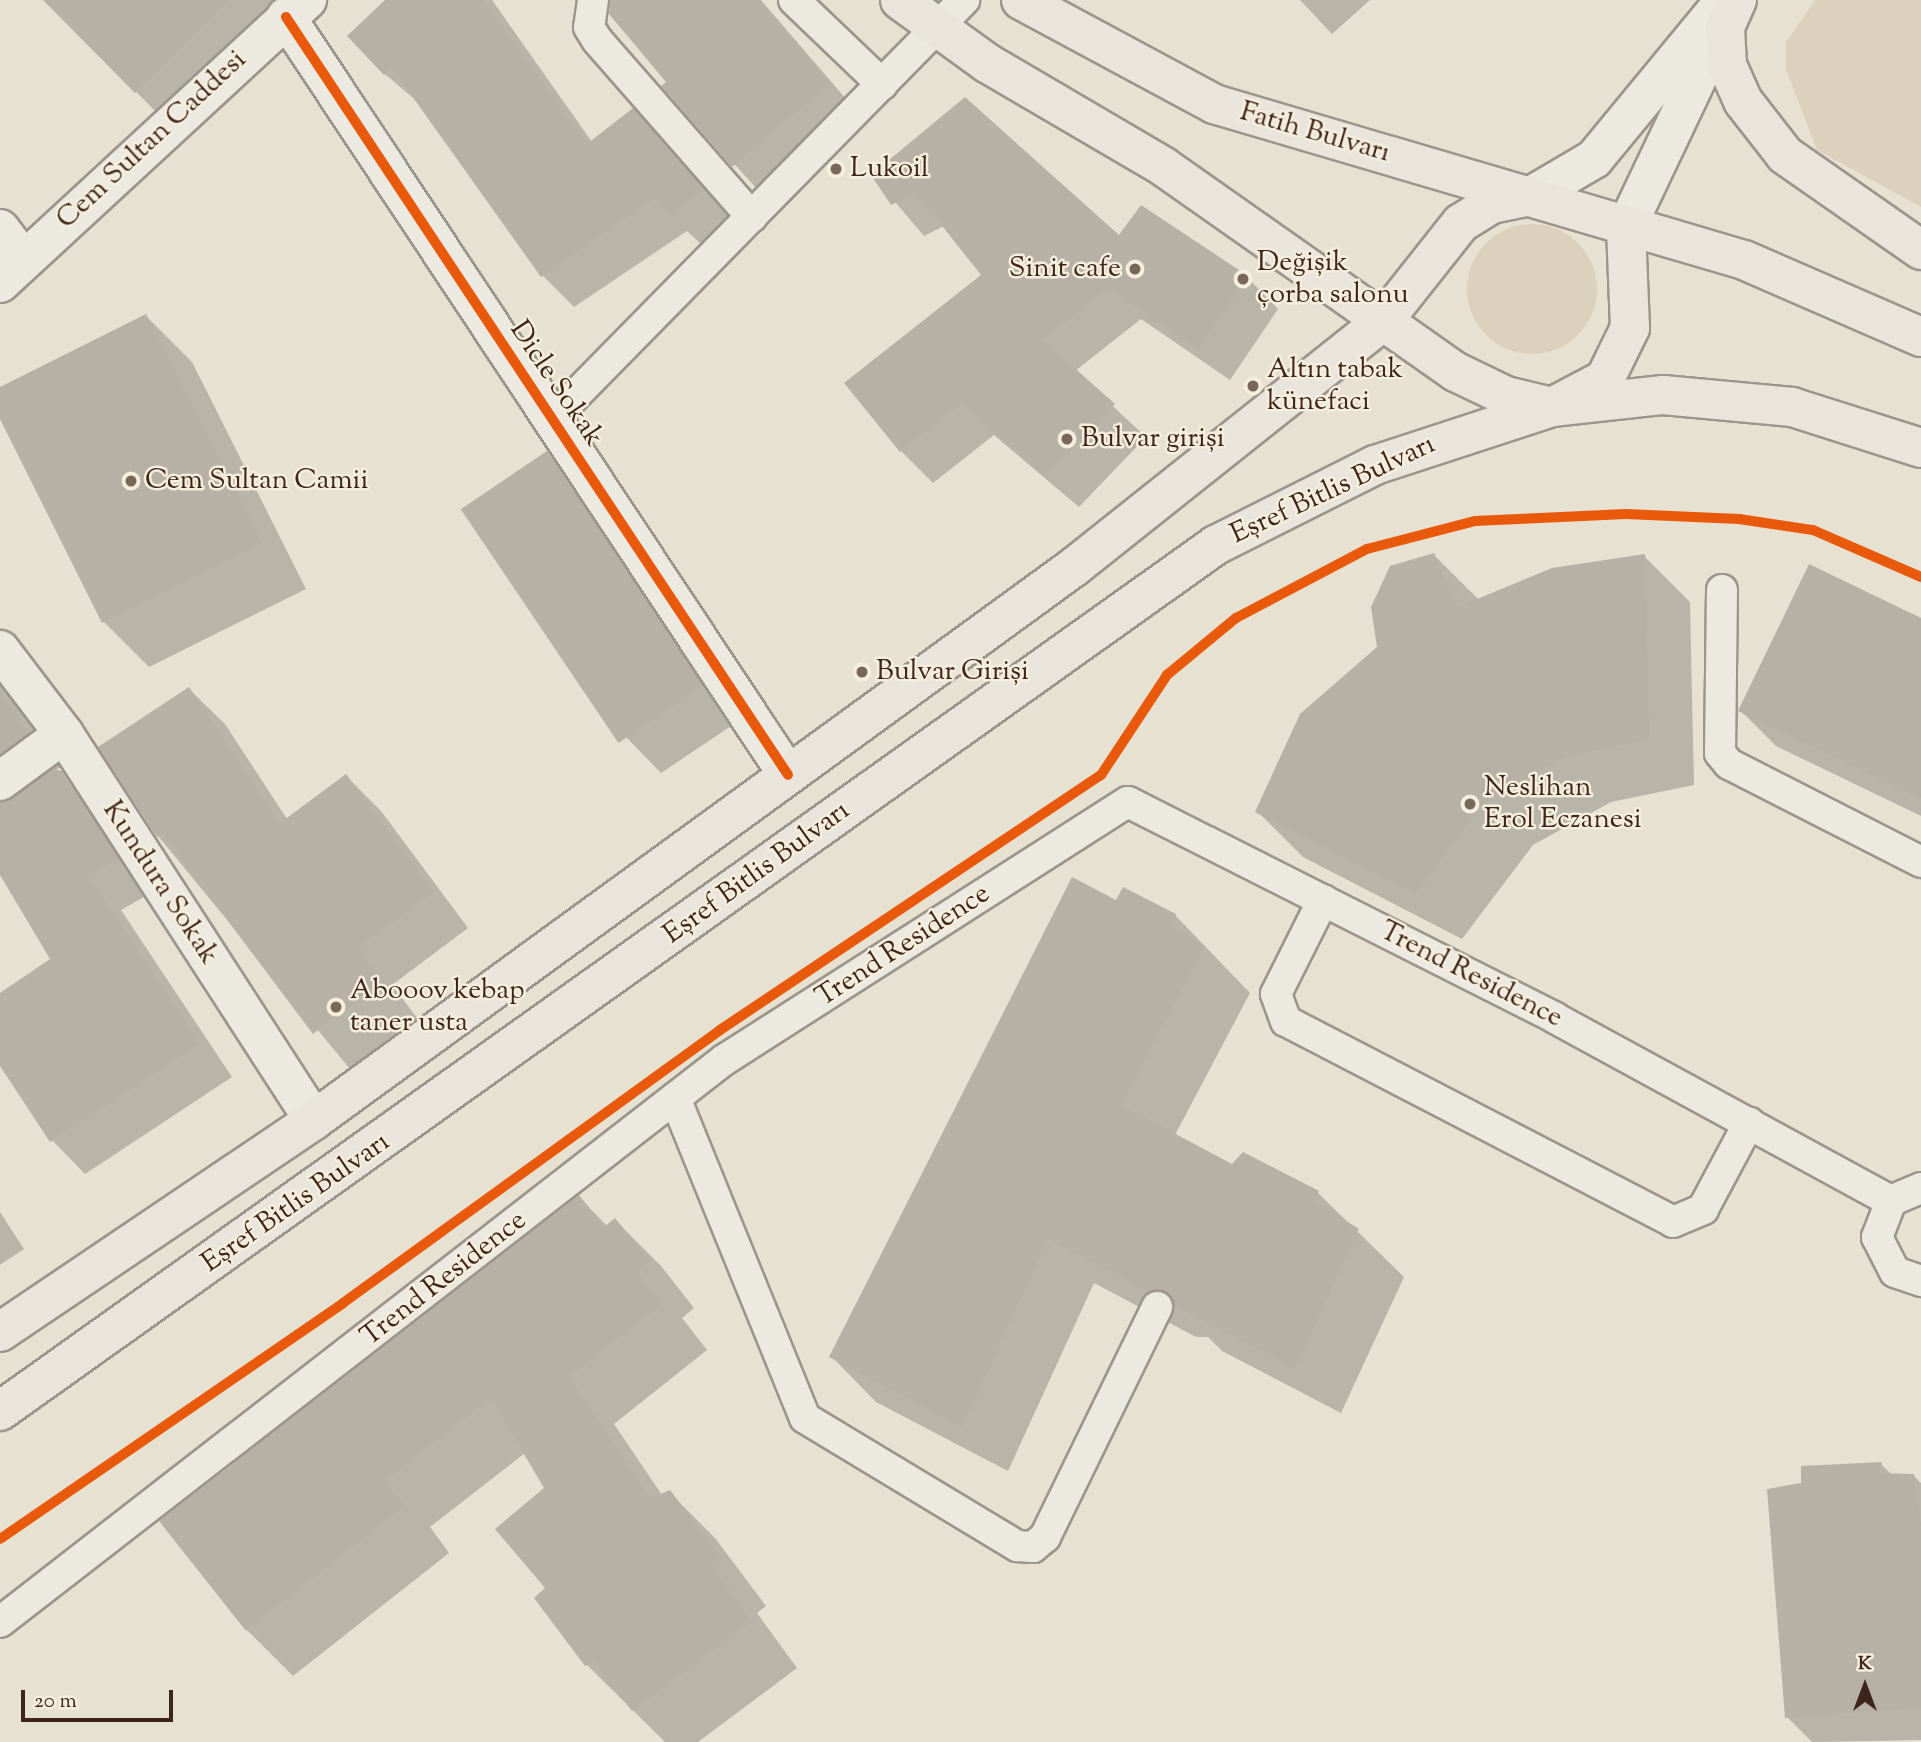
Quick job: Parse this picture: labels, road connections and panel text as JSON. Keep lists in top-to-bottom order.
{
  "streets": {
    "main road": ["Fatih Bulvarı", "Eşref Bitlis Bulvarı"],
    "street": ["Cem Sultan Caddesi", "Dicle Sokak", "Kundura Sokak"],
    "lane": ["Trend Residence"]
  },
  "crossings": [
    ["Fatih Bulvarı", "Eşref Bitlis Bulvarı"],
    ["Cem Sultan Caddesi", "Dicle Sokak"],
    ["Dicle Sokak", "Eşref Bitlis Bulvarı"],
    ["Eşref Bitlis Bulvarı", "Kundura Sokak"]
  ],
  "places": [
    "Lukoil",
    "Sinit cafe",
    "Değişik çorba salonu",
    "Altın tabak künefaci",
    "Bulvar girişi",
    "Cem Sultan Camii",
    "Bulvar Girişi",
    "Neslihan Erol Eczanesi",
    "Abooov kebap taner usta"
  ],
  "scale_bar": "20 m",
  "north": "top"
}
